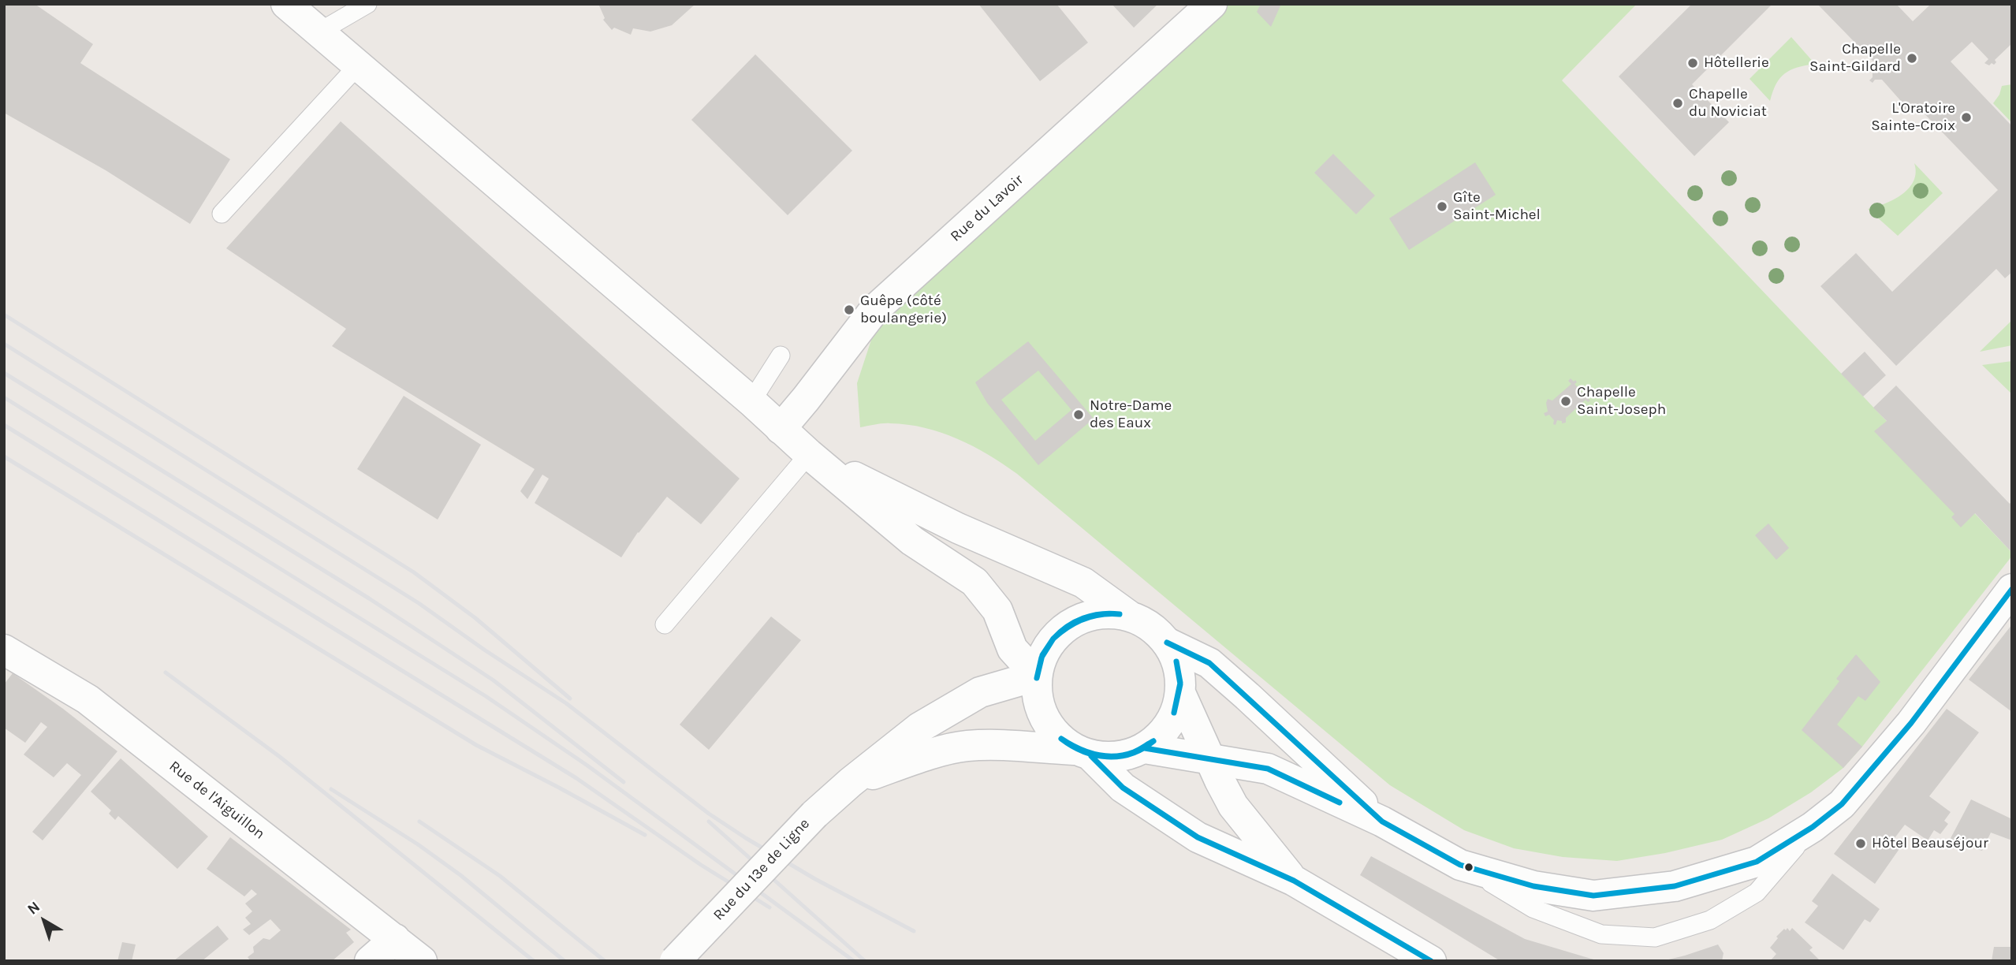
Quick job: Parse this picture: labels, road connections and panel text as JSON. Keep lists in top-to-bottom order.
{
  "streets": {
    "main road": ["Rue du Lavoir", "Rue de l'Aiguillon", "Rue du 13e de Ligne"]
  },
  "places": [
    "Chapelle Saint-Gildard",
    "Hôtellerie",
    "Chapelle du Noviciat",
    "L'Oratoire Sainte-Croix",
    "Gîte Saint-Michel",
    "Guêpe (côté boulangerie)",
    "Chapelle Saint-Joseph",
    "Notre-Dame des Eaux",
    "Hôtel Beauséjour"
  ],
  "north": "top left"
}
